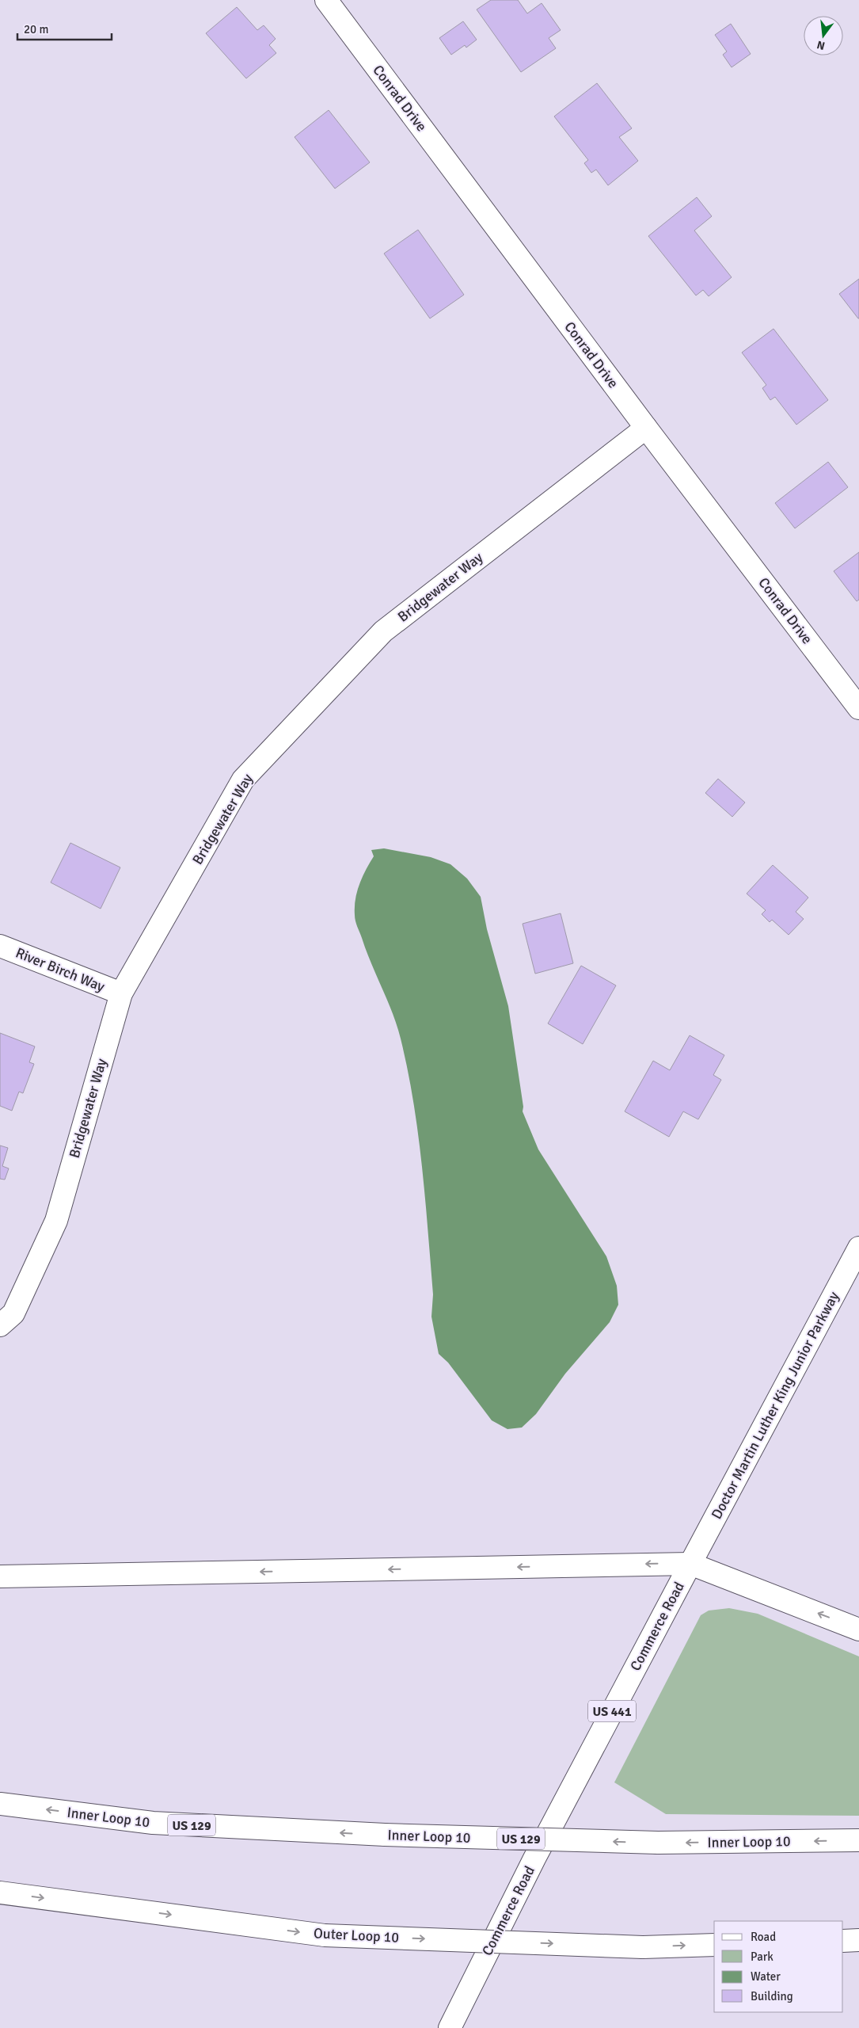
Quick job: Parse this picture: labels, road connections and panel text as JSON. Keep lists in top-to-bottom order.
{
  "streets": {
    "main road": [
      "Conrad Drive",
      "Bridgewater Way",
      "River Birch Way",
      "Doctor Martin Luther King Junior Parkway",
      "Commerce Road",
      "US 441",
      "Inner Loop 10",
      "US 129",
      "Outer Loop 10"
    ]
  },
  "crossings": [
    ["Conrad Drive", "Bridgewater Way"],
    ["Bridgewater Way", "River Birch Way"],
    ["Doctor Martin Luther King Junior Parkway", "Commerce Road"]
  ],
  "one_way": ["Inner Loop 10", "Outer Loop 10"],
  "legend": [
    "Road",
    "Park",
    "Water",
    "Building"
  ],
  "scale_bar": "20 m",
  "north": "bottom"
}
